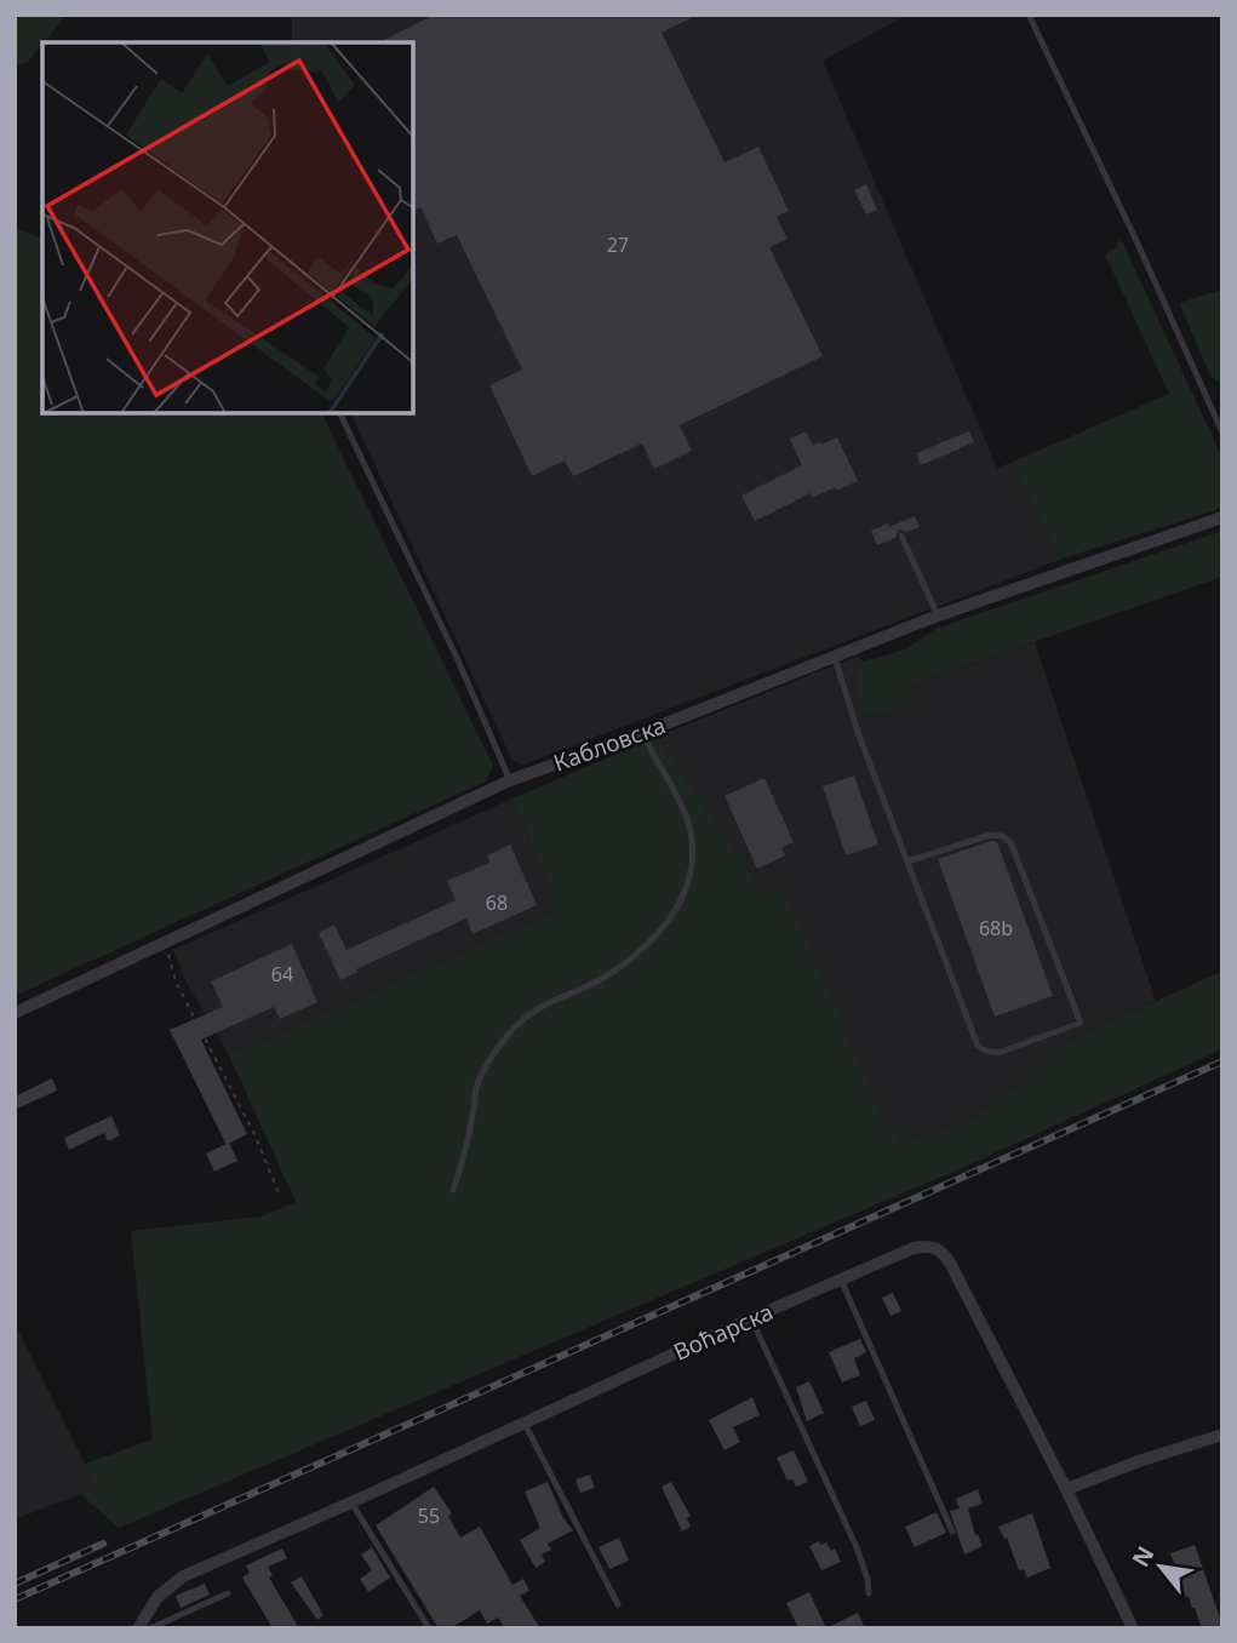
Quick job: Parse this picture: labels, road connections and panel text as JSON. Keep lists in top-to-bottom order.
{
  "streets": {
    "street": ["Кабловска", "Воћарска"]
  },
  "house_numbers": [
    "27",
    "68",
    "68b",
    "64",
    "55"
  ],
  "north": "top left"
}
